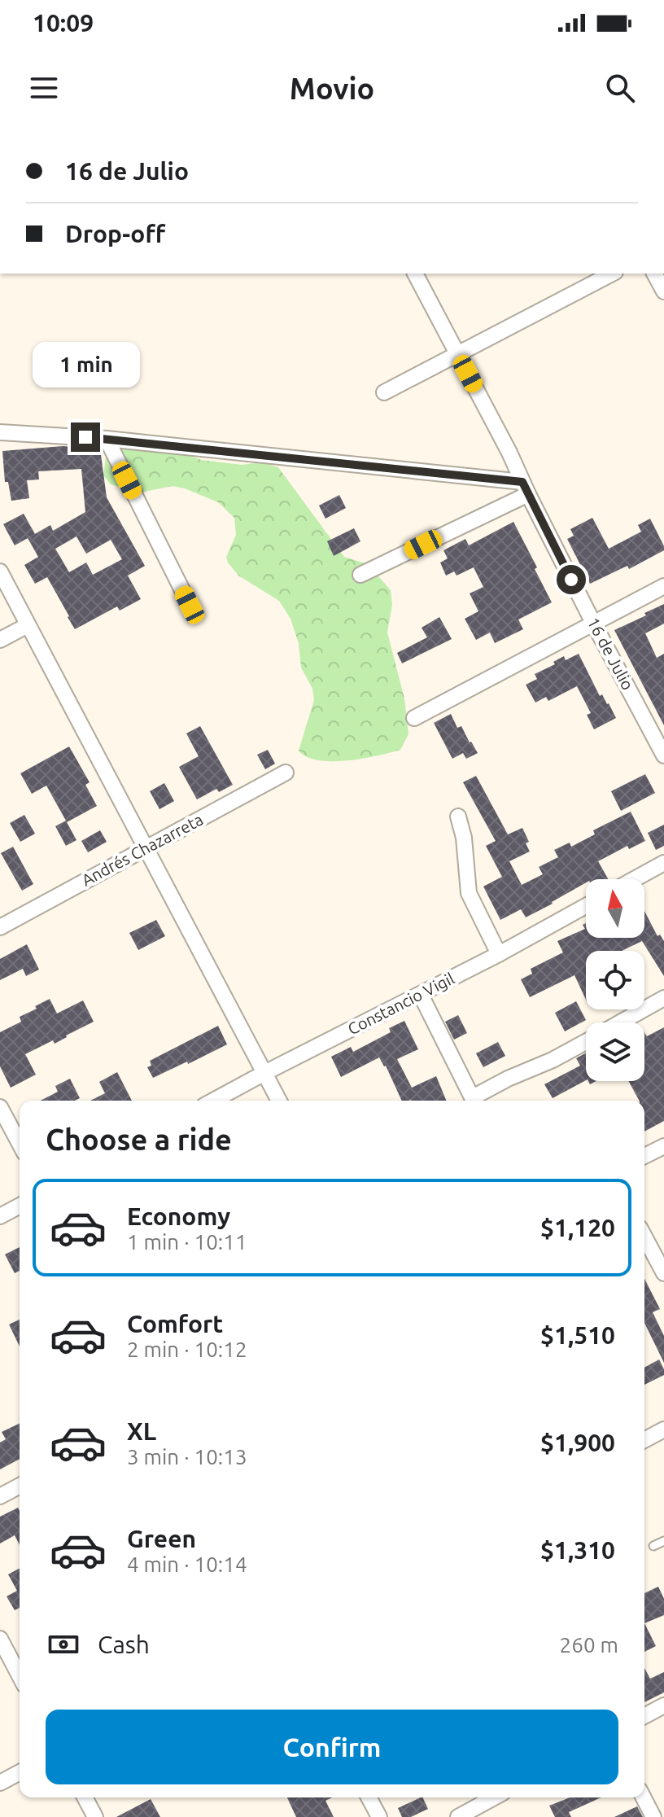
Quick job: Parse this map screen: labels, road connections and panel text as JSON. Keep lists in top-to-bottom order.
{
  "streets": {
    "street": ["16 de Julio", "Andrés Chazarreta", "Constancio Vigil"]
  },
  "north": "top",
  "page": {
    "status": "10:09",
    "header": "Movio",
    "banner": ["16 de Julio", "Drop-off"],
    "bubble": "1 min",
    "heading": "Choose a ride",
    "list": [
      {
        "name": "Economy",
        "note": "1 min · 10:11",
        "value": "$1,120"
      },
      {
        "name": "Comfort",
        "note": "2 min · 10:12",
        "value": "$1,510"
      },
      {
        "name": "XL",
        "note": "3 min · 10:13",
        "value": "$1,900"
      },
      {
        "name": "Green",
        "note": "4 min · 10:14",
        "value": "$1,310"
      }
    ],
    "pay": ["Cash", "260 m"],
    "buttons": "Confirm"
  }
}
